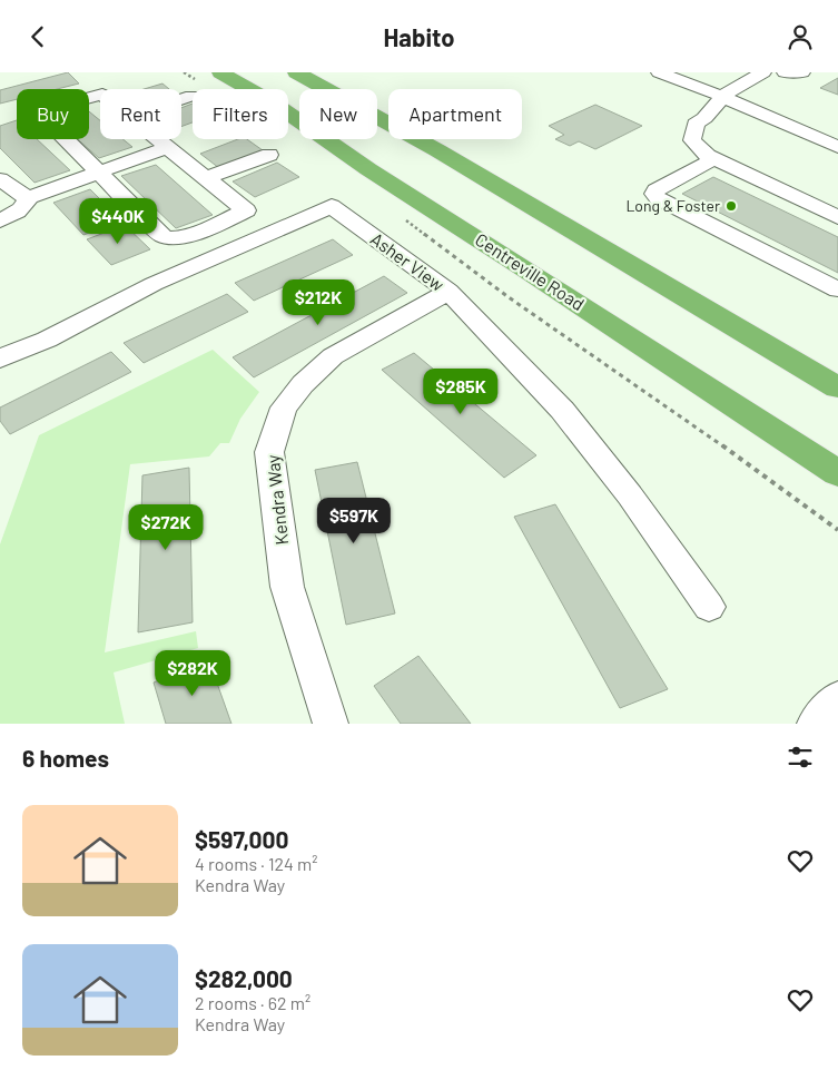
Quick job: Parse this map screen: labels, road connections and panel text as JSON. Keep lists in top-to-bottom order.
{
  "streets": {
    "highway": ["Centreville Road"],
    "street": ["Asher View", "Kendra Way"]
  },
  "crossings": [
    ["Asher View", "Kendra Way"]
  ],
  "places": ["Long & Foster"],
  "page": {
    "header": "Habito",
    "chip": [
      "Buy",
      "Rent",
      "Filters",
      "New",
      "Apartment"
    ],
    "price": [
      "$440K",
      "$212K",
      "$285K",
      "$597K",
      "$272K",
      "$282K"
    ],
    "heading": "6 homes",
    "list": [
      {
        "name": "$597,000",
        "note": "4 rooms · 124 m² · Kendra Way"
      },
      {
        "name": "$282,000",
        "note": "2 rooms · 62 m² · Kendra Way"
      }
    ]
  }
}
